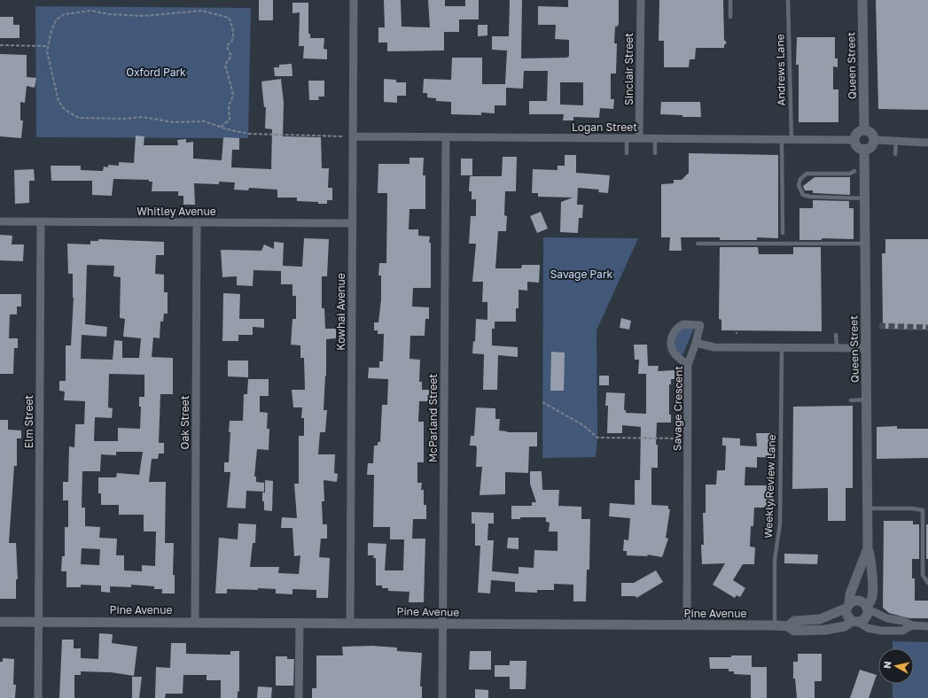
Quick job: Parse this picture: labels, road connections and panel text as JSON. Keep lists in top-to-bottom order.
{
  "streets": {
    "street": [
      "Queen Street",
      "Sinclair Street",
      "Logan Street",
      "Whitley Avenue",
      "Kowhai Avenue",
      "Savage Crescent",
      "McParland Street",
      "Elm Street",
      "Oak Street",
      "Pine Avenue"
    ],
    "lane": ["Andrews Lane", "Weekly Review Lane"]
  },
  "crossings": [
    ["Queen Street", "Logan Street"],
    ["Queen Street", "Pine Avenue"],
    ["Sinclair Street", "Logan Street"],
    ["Andrews Lane", "Logan Street"],
    ["Logan Street", "Kowhai Avenue"],
    ["Logan Street", "McParland Street"],
    ["Whitley Avenue", "Kowhai Avenue"],
    ["Whitley Avenue", "Elm Street"],
    ["Whitley Avenue", "Oak Street"],
    ["Kowhai Avenue", "Pine Avenue"],
    ["Savage Crescent", "Pine Avenue"],
    ["McParland Street", "Pine Avenue"],
    ["Elm Street", "Pine Avenue"],
    ["Oak Street", "Pine Avenue"],
    ["Weekly Review Lane", "Pine Avenue"]
  ],
  "parks": ["Oxford Park", "Savage Park"],
  "north": "left"
}
